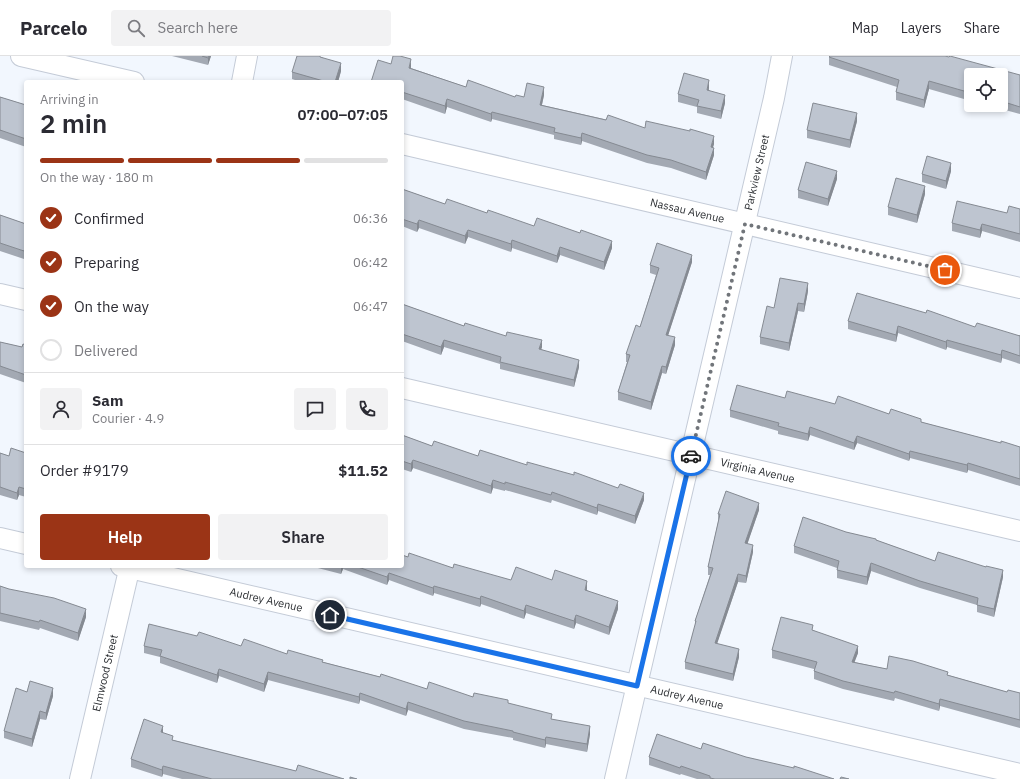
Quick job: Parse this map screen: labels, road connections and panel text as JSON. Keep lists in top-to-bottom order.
{
  "streets": {
    "street": [
      "Parkview Street",
      "Nassau Avenue",
      "Virginia Avenue",
      "Audrey Avenue",
      "Elmwood Street"
    ]
  },
  "crossings": [
    ["Parkview Street", "Nassau Avenue"],
    ["Parkview Street", "Virginia Avenue"],
    ["Parkview Street", "Audrey Avenue"]
  ],
  "page": {
    "header": "Parcelo",
    "search": "Search here",
    "nav": ["Map", "Layers", "Share"],
    "heading": ["2 min", "Arriving in", "07:00–07:05"],
    "panel": [
      "Sam",
      "Courier · 4.9",
      "Order #9179",
      "$11.52"
    ],
    "bar": "On the way · 180 m",
    "list": [
      ["Confirmed", "06:36"],
      ["Preparing", "06:42"],
      ["On the way", "06:47"],
      "Delivered"
    ],
    "buttons": ["Help", "Share"]
  }
}
